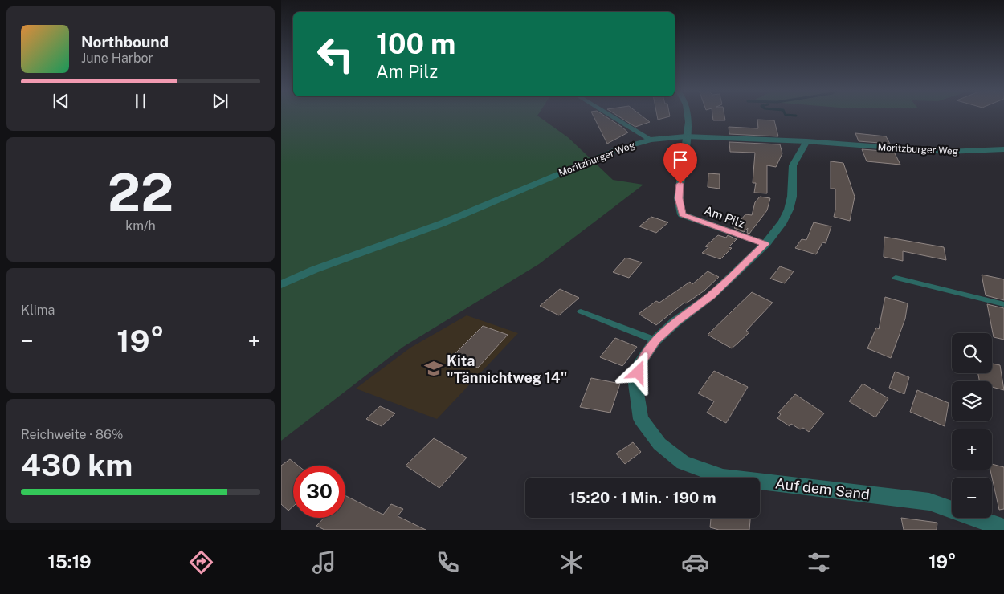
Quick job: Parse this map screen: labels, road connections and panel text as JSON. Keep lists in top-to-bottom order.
{
  "streets": {
    "street": ["Moritzburger Weg", "Am Pilz", "Auf dem Sand"]
  },
  "crossings": [
    ["Moritzburger Weg", "Am Pilz"],
    ["Moritzburger Weg", "Auf dem Sand"],
    ["Am Pilz", "Auf dem Sand"]
  ],
  "places": {
    "school or university": ["Kita \"Tännichtweg 14\""]
  },
  "page": {
    "turn": ["100 m", "Am Pilz"],
    "song": ["Northbound", "June Harbor"],
    "tile": [
      ["22", "km/h"],
      "Klima",
      ["Reichweite · 86%", "430 km"]
    ],
    "heat": ["−", "19°", "+"],
    "map_buttons": ["+", "−"],
    "limit": "30",
    "trip": "15:20 · 1 Min. · 190 m",
    "tabs": ["15:19", "19°"]
  }
}
